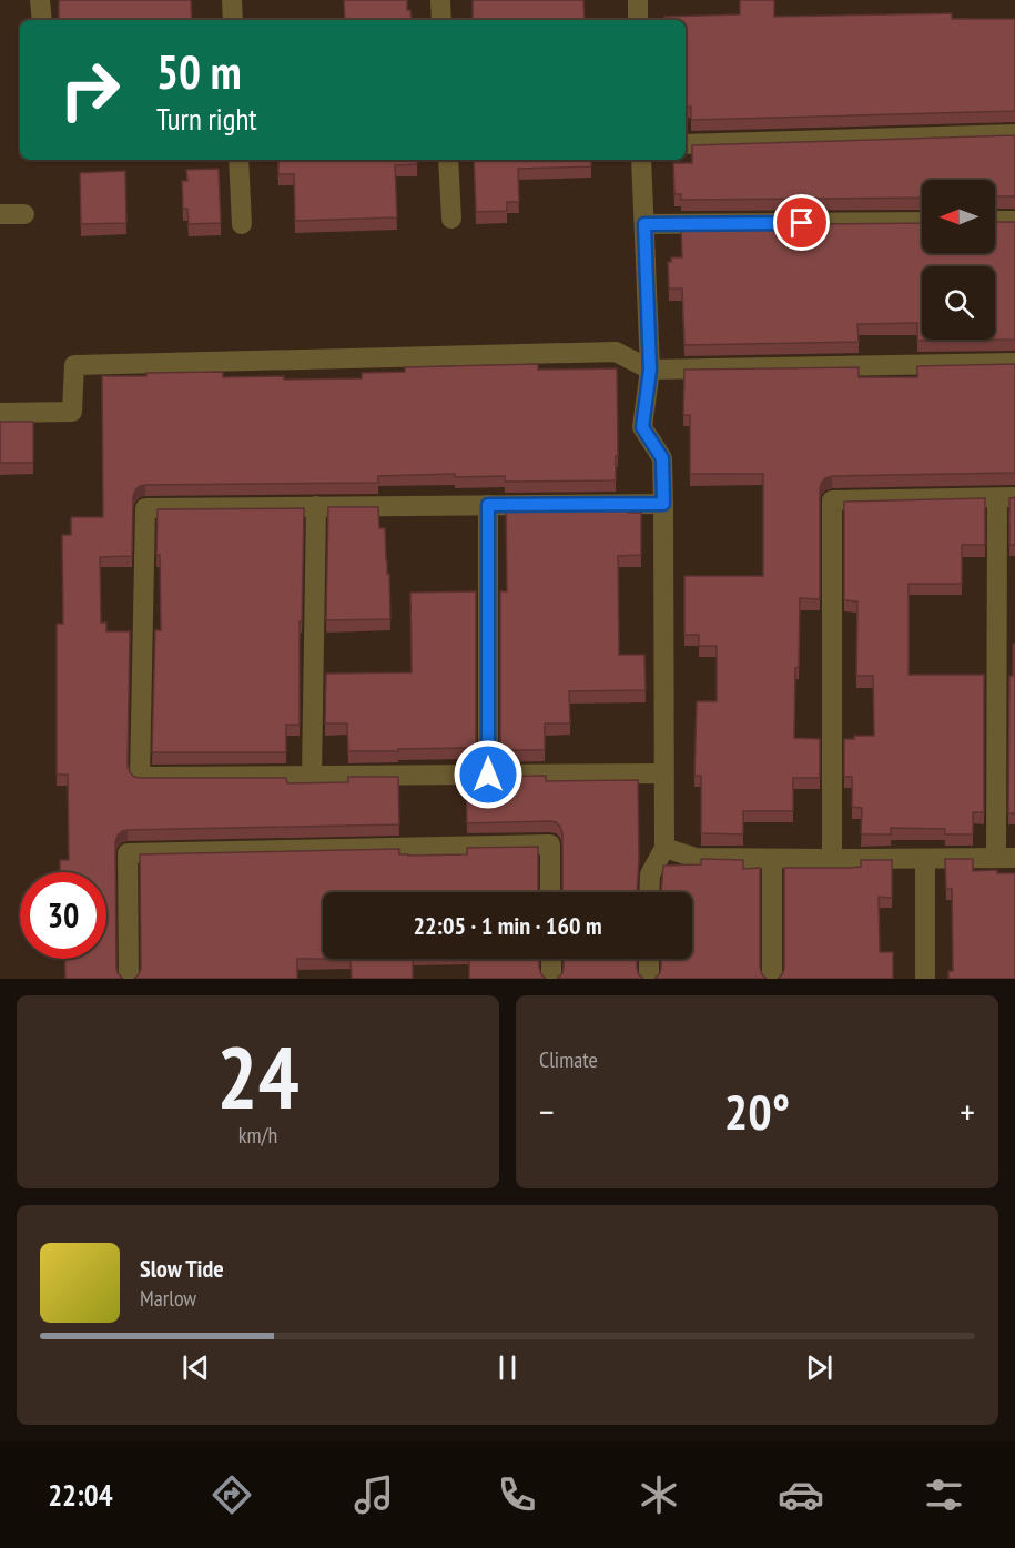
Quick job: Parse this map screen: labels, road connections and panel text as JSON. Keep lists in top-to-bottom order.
{
  "north": "left",
  "page": {
    "turn": ["50 m", "Turn right"],
    "limit": "30",
    "trip": "22:05 · 1 min · 160 m",
    "tile": [
      ["24", "km/h"],
      "Climate"
    ],
    "heat": ["−", "20°", "+"],
    "song": ["Slow Tide", "Marlow"],
    "tabs": "22:04"
  }
}
